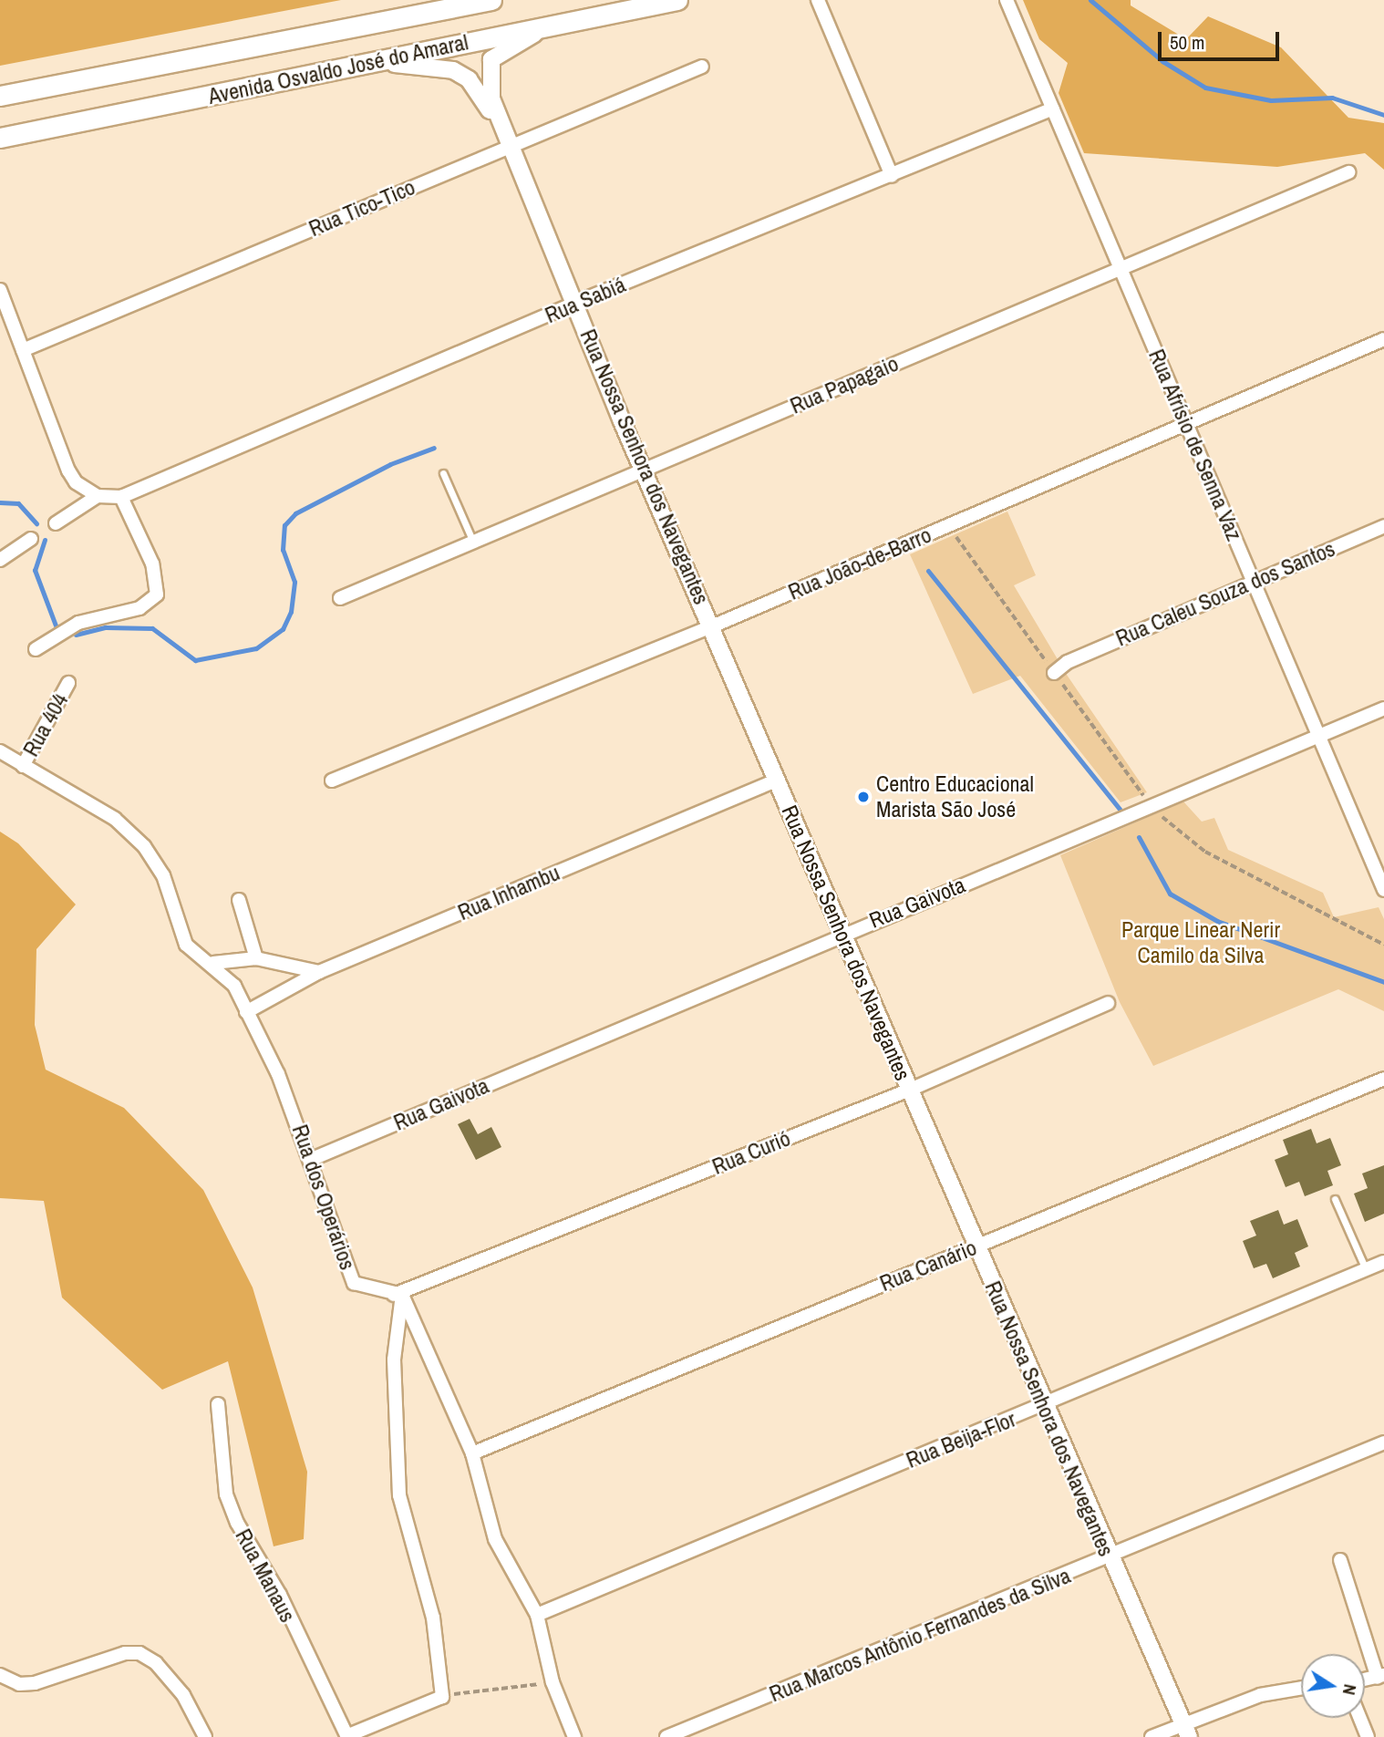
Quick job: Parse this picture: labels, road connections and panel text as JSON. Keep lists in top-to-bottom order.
{
  "streets": {
    "main road": ["Avenida Osvaldo José do Amaral"],
    "street": [
      "Rua Tico-Tico",
      "Rua Sabiá",
      "Rua Papagaio",
      "Rua Afrísio de Senna Vaz",
      "Rua Nossa Senhora dos Navegantes",
      "Rua João-de-Barro",
      "Rua Caleu Souza dos Santos",
      "Rua 404",
      "Rua Inhambu",
      "Rua Gaivota",
      "Rua Curió",
      "Rua dos Operários",
      "Rua Canário",
      "Rua Beija-Flor",
      "Rua Manaus",
      "Rua Marcos Antônio Fernandes da Silva"
    ]
  },
  "crossings": [
    ["Avenida Osvaldo José do Amaral", "Rua Nossa Senhora dos Navegantes"],
    ["Rua Tico-Tico", "Rua Nossa Senhora dos Navegantes"],
    ["Rua Sabiá", "Rua Afrísio de Senna Vaz"],
    ["Rua Sabiá", "Rua Nossa Senhora dos Navegantes"],
    ["Rua Papagaio", "Rua Afrísio de Senna Vaz"],
    ["Rua Papagaio", "Rua Nossa Senhora dos Navegantes"],
    ["Rua Afrísio de Senna Vaz", "Rua João-de-Barro"],
    ["Rua Afrísio de Senna Vaz", "Rua Caleu Souza dos Santos"],
    ["Rua Afrísio de Senna Vaz", "Rua Gaivota"],
    ["Rua Nossa Senhora dos Navegantes", "Rua João-de-Barro"],
    ["Rua Nossa Senhora dos Navegantes", "Rua Inhambu"],
    ["Rua Nossa Senhora dos Navegantes", "Rua Gaivota"],
    ["Rua Nossa Senhora dos Navegantes", "Rua Curió"],
    ["Rua Nossa Senhora dos Navegantes", "Rua Canário"],
    ["Rua Nossa Senhora dos Navegantes", "Rua Beija-Flor"],
    ["Rua Nossa Senhora dos Navegantes", "Rua Marcos Antônio Fernandes da Silva"],
    ["Rua 404", "Rua dos Operários"],
    ["Rua Inhambu", "Rua dos Operários"],
    ["Rua Gaivota", "Rua dos Operários"],
    ["Rua Curió", "Rua dos Operários"]
  ],
  "parks": ["Parque Linear Nerir Camilo da Silva"],
  "places": ["Centro Educacional Marista São José"],
  "scale_bar": "50 m",
  "north": "right"
}
